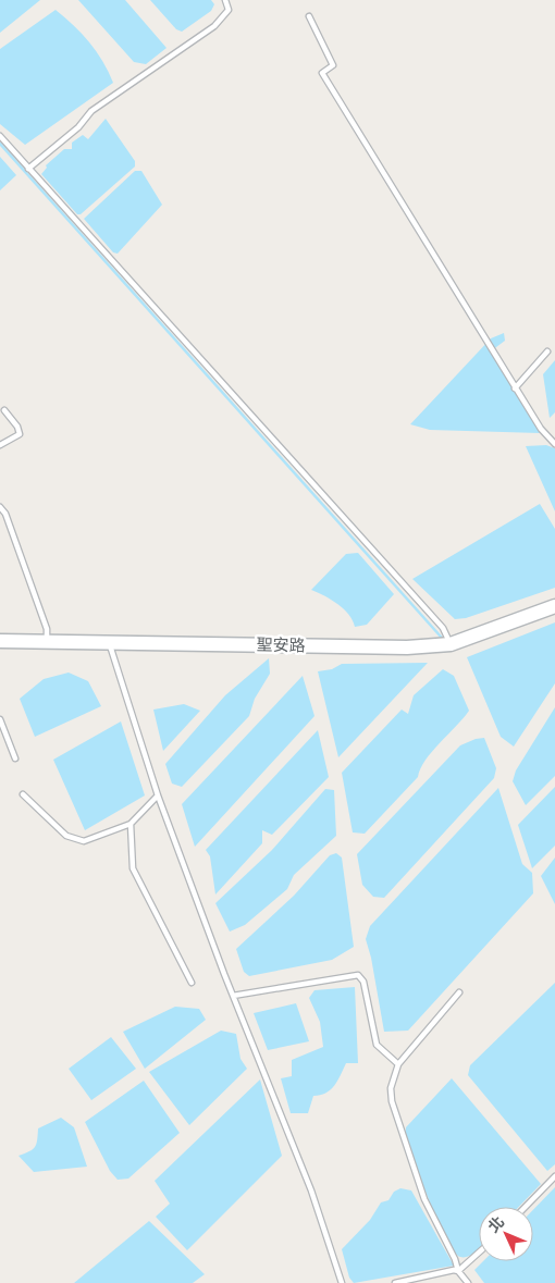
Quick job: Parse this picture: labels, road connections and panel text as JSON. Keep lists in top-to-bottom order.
{
  "streets": {
    "street": ["聖安路"]
  },
  "north": "top left"
}
